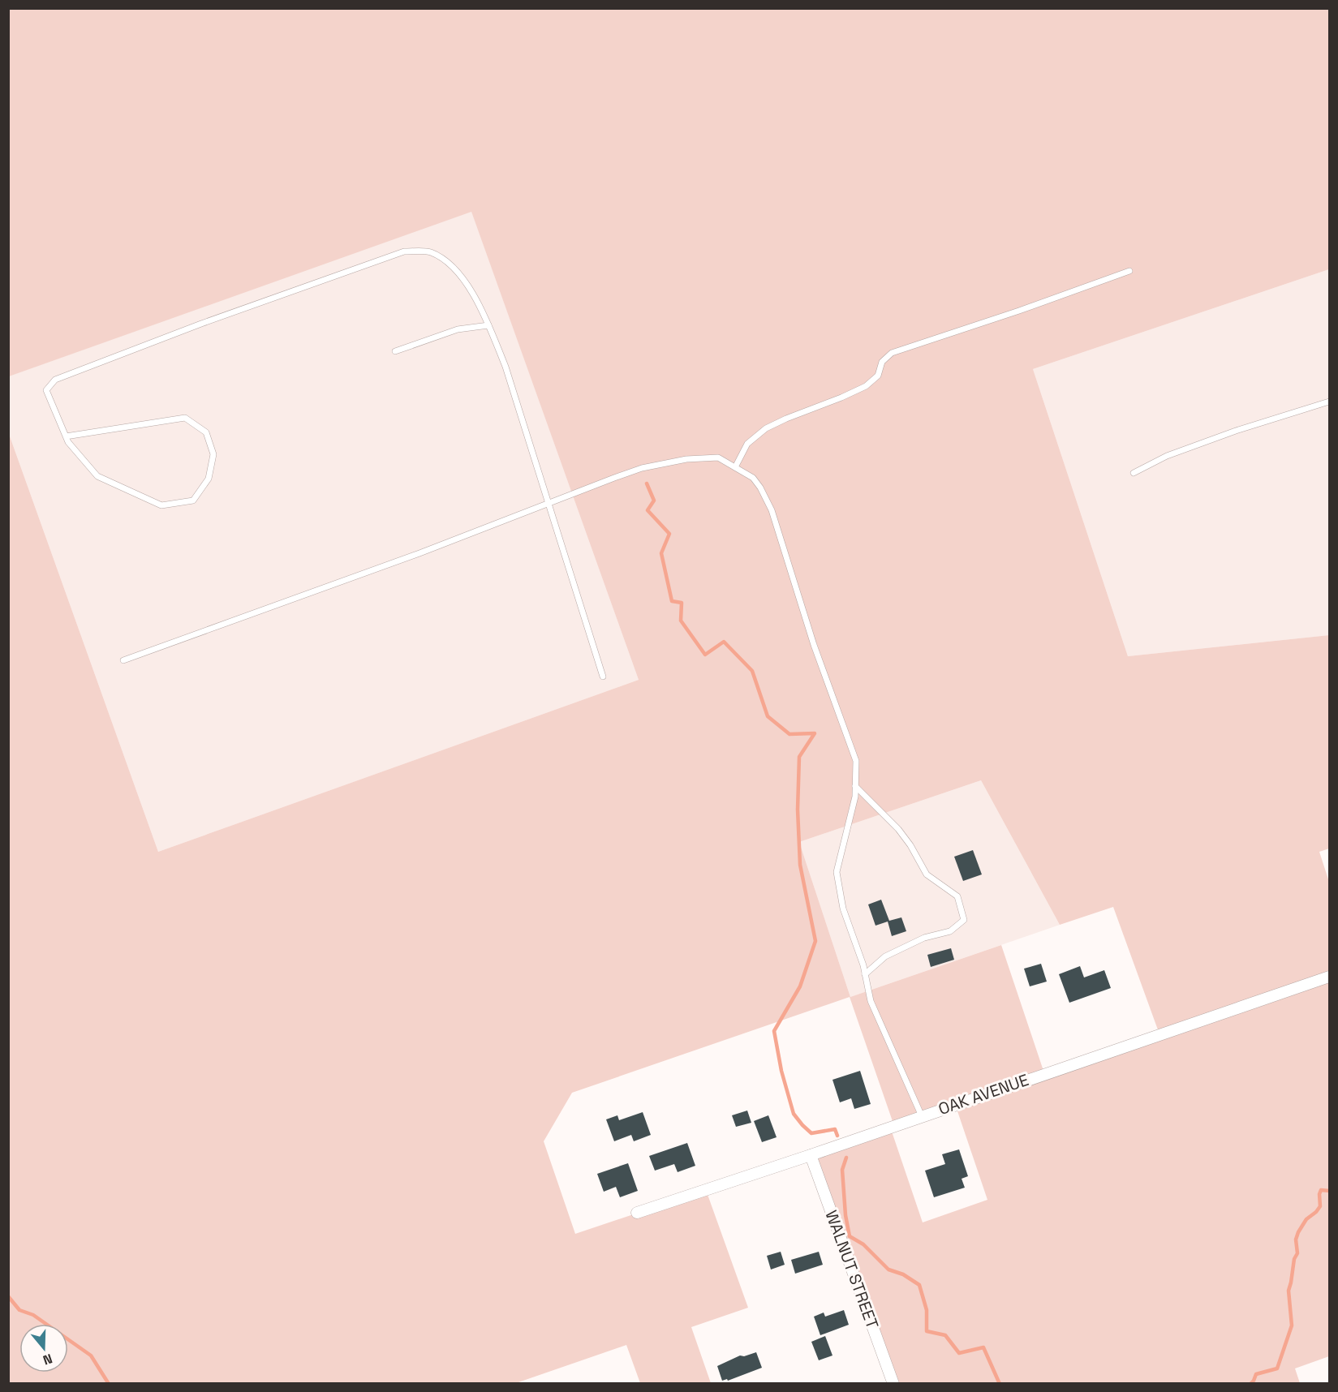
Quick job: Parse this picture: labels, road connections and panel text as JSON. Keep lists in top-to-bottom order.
{
  "streets": {
    "street": ["OAK AVENUE", "WALNUT STREET"]
  },
  "crossings": [
    ["OAK AVENUE", "WALNUT STREET"]
  ],
  "north": "bottom"
}
